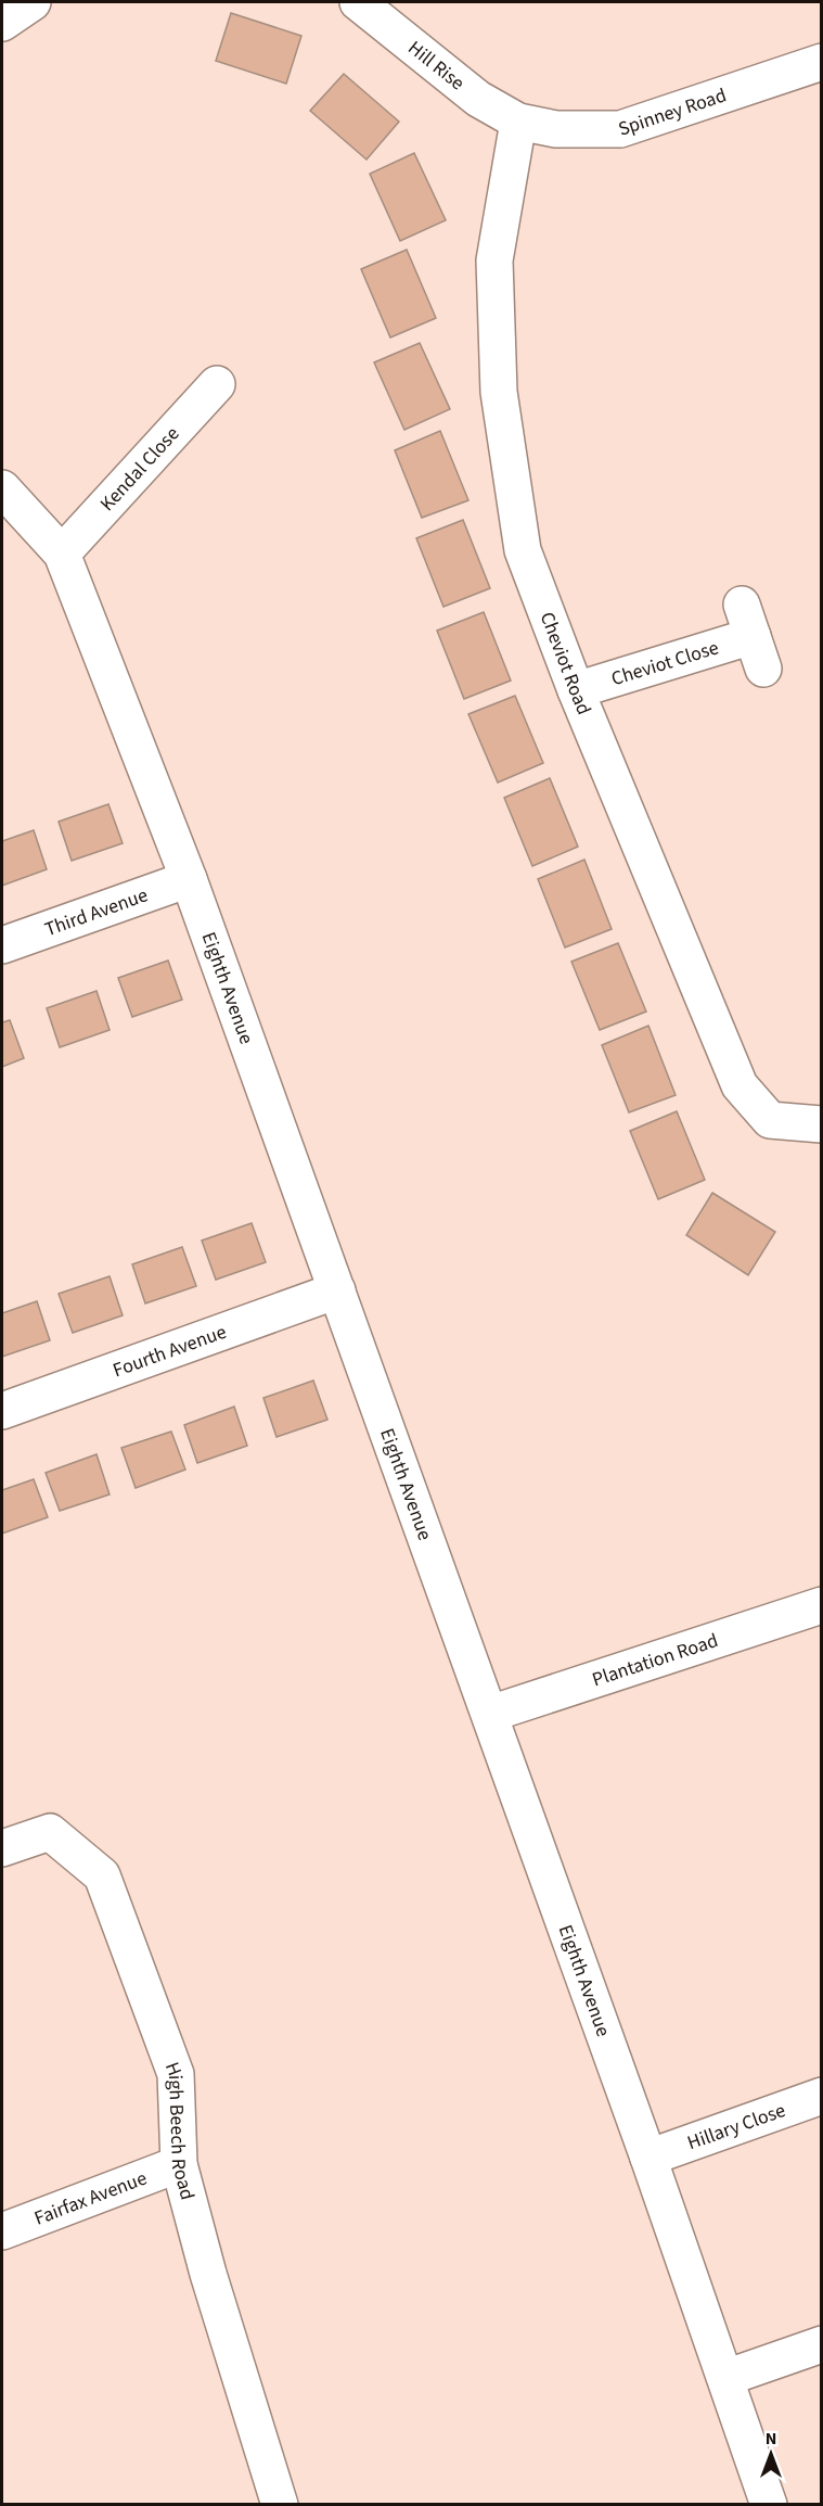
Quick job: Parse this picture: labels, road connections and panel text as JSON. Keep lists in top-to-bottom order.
{
  "streets": {
    "street": [
      "Hill Rise",
      "Spinney Road",
      "Kendal Close",
      "Cheviot Road",
      "Cheviot Close",
      "Third Avenue",
      "Eighth Avenue",
      "Fourth Avenue",
      "Plantation Road",
      "Hillary Close",
      "High Beech Road",
      "Fairfax Avenue"
    ]
  },
  "crossings": [
    ["Hill Rise", "Spinney Road"],
    ["Hill Rise", "Cheviot Road"],
    ["Spinney Road", "Cheviot Road"],
    ["Kendal Close", "Eighth Avenue"],
    ["Cheviot Road", "Cheviot Close"],
    ["Third Avenue", "Eighth Avenue"],
    ["Eighth Avenue", "Fourth Avenue"],
    ["Eighth Avenue", "Plantation Road"],
    ["Eighth Avenue", "Hillary Close"],
    ["High Beech Road", "Fairfax Avenue"]
  ],
  "north": "top"
}
